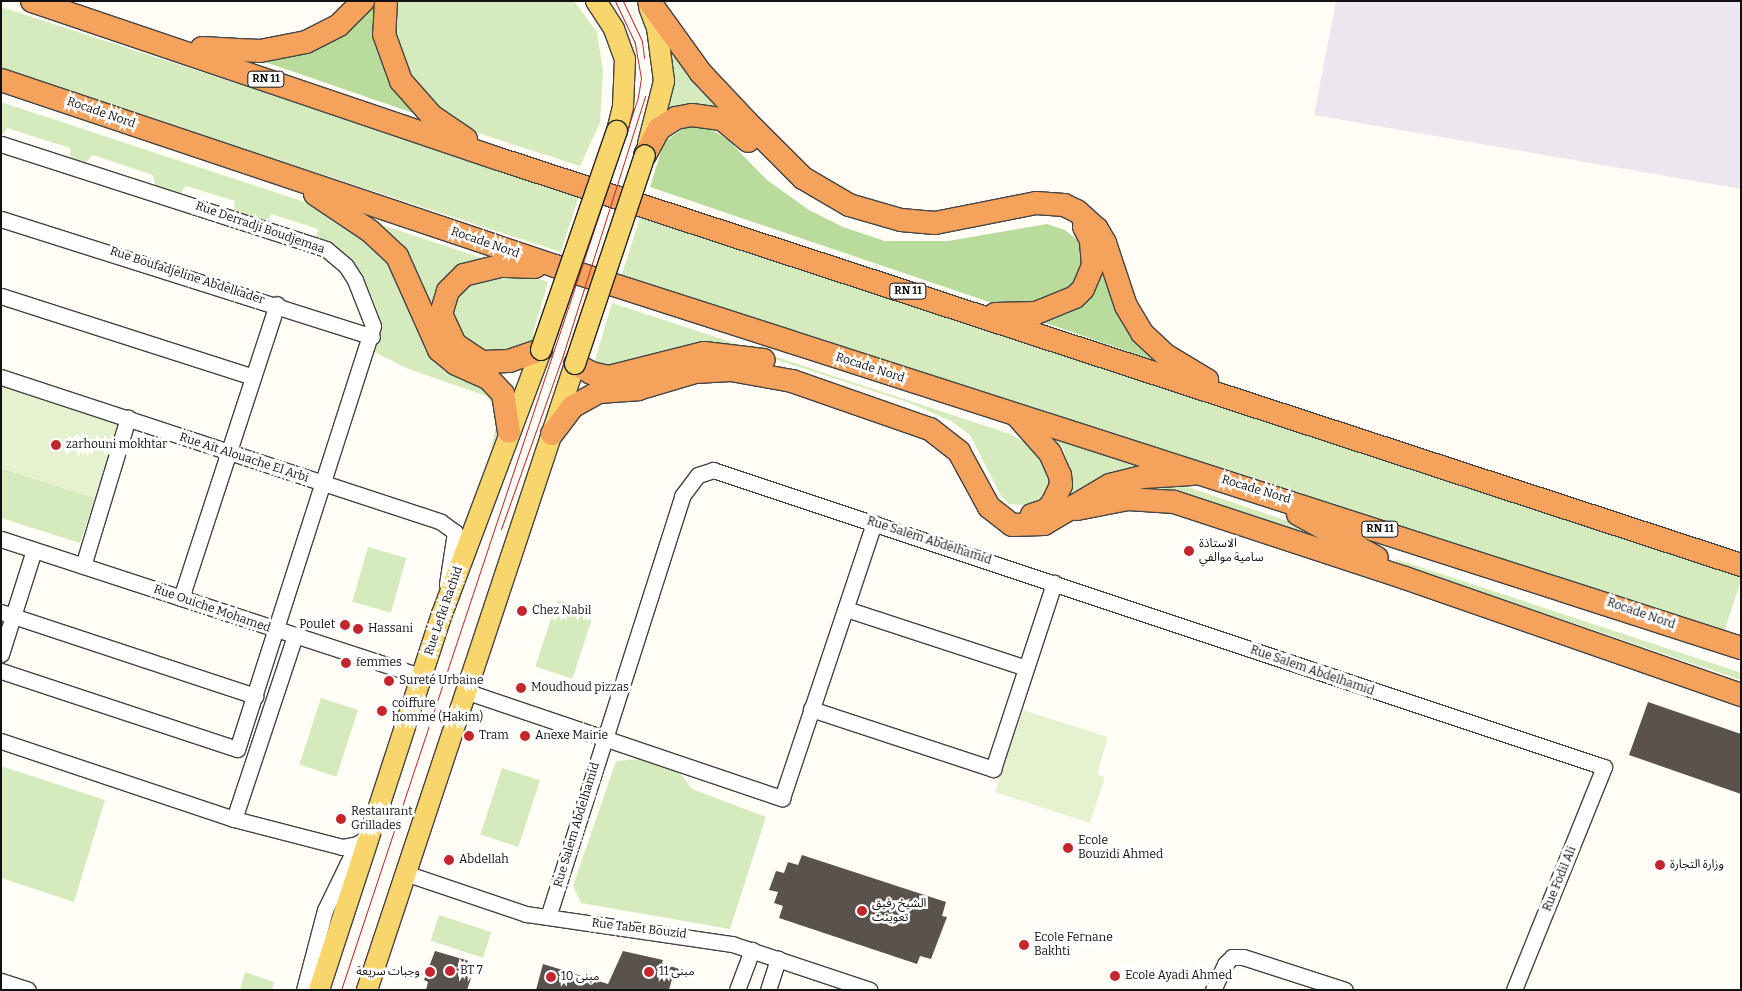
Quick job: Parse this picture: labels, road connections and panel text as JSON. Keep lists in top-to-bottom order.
{
  "streets": {
    "highway": ["RN 11", "Rocade Nord"],
    "main road": ["Rue Lefki Rachid"],
    "street": [
      "Rue Derradji Boudjemaa",
      "Rue Boufadjeline Abdelkader",
      "Rue Ait Alouache El Arbi",
      "Rue Salem Abdelhamid",
      "Rue Ouiche Mohamed",
      "Rue Fodil Ali",
      "Rue Tabet Bouzid"
    ]
  },
  "crossings": [
    ["Rue Derradji Boudjemaa", "Rue Boufadjeline Abdelkader"],
    ["Rue Derradji Boudjemaa", "Rue Ait Alouache El Arbi"],
    ["Rue Derradji Boudjemaa", "Rue Ouiche Mohamed"],
    ["Rue Ait Alouache El Arbi", "Rue Lefki Rachid"],
    ["Rue Salem Abdelhamid", "Rue Fodil Ali"],
    ["Rue Salem Abdelhamid", "Rue Tabet Bouzid"],
    ["Rue Ouiche Mohamed", "Rue Lefki Rachid"]
  ],
  "places": [
    "zarhouni mokhtar",
    "الاستاذة سامية موالفي",
    "Chez Nabil",
    "Poulet",
    "Hassani",
    "femmes",
    "Sureté Urbaine",
    "Moudhoud pizzas",
    "coiffure homme (Hakim)",
    "Tram",
    "Anexe Mairie",
    "Restaurant Grillades",
    "Ecole Bouzidi Ahmed",
    "Abdellah",
    "وزارة التجارة",
    "الشيخ رفيق تعوينت",
    "Ecole Fernane Bakhti",
    "BT 7",
    "وجبات سريعة",
    "مبنى 11",
    "Ecole Ayadi Ahmed",
    "مبنى 10"
  ]
}
